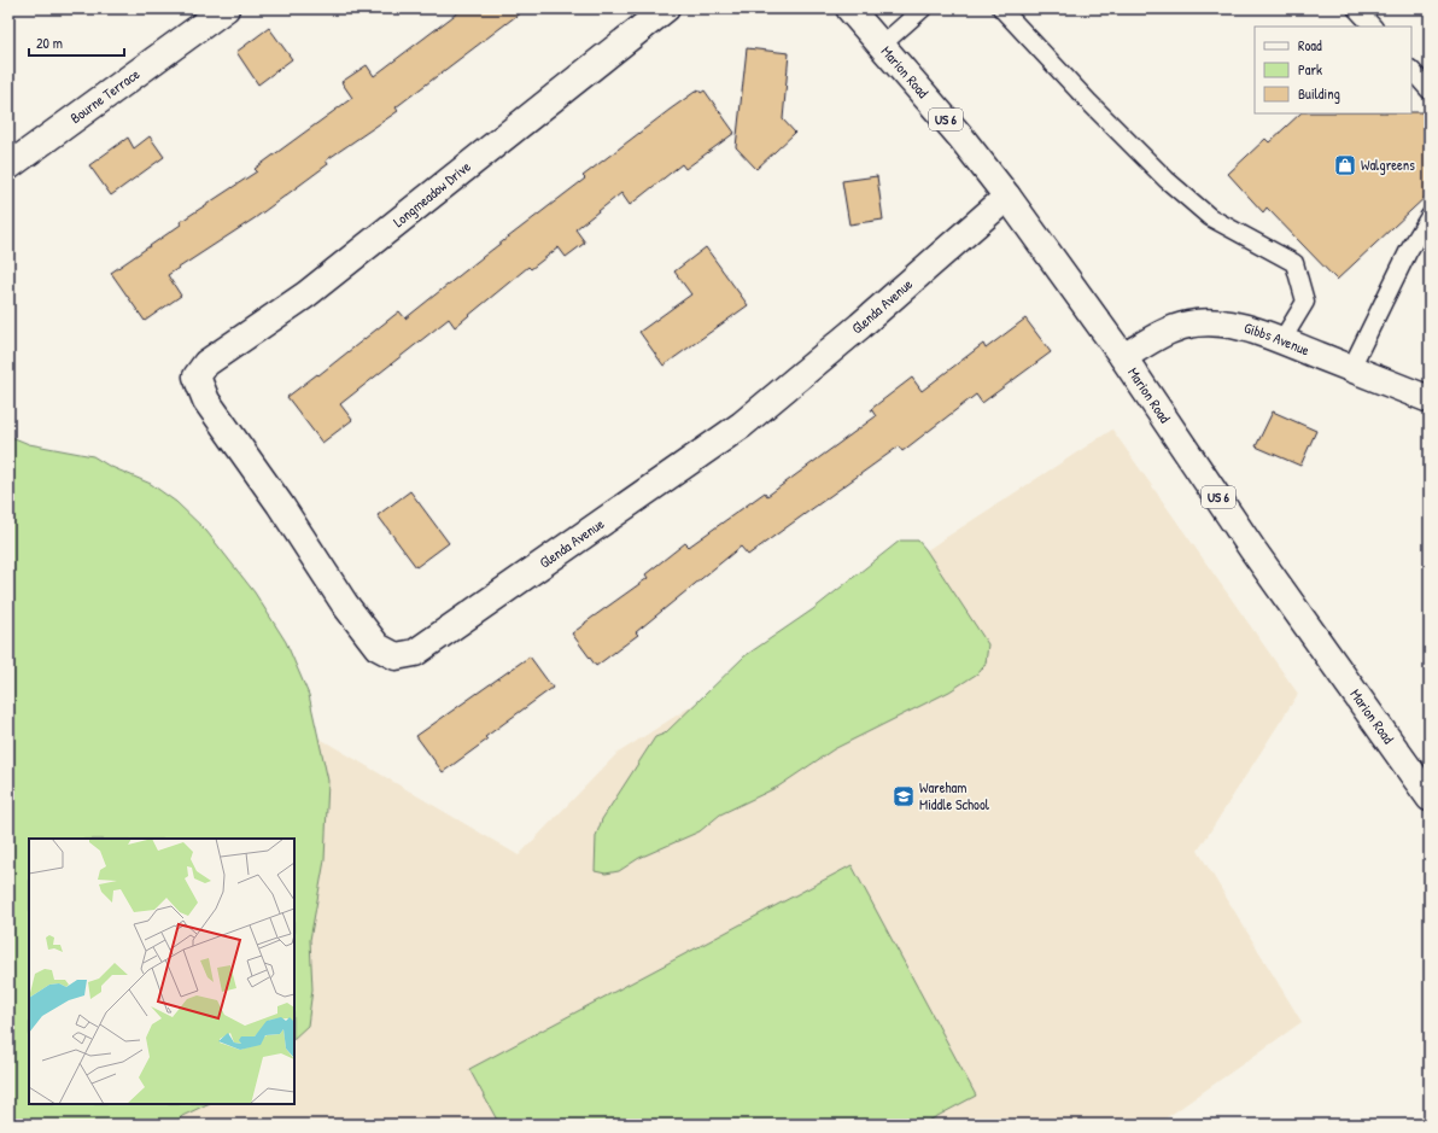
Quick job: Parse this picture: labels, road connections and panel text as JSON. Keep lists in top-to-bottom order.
{
  "streets": {
    "street": [
      "Marion Road",
      "Bourne Terrace",
      "US 6",
      "Longmeadow Drive",
      "Glenda Avenue",
      "Gibbs Avenue"
    ]
  },
  "crossings": [
    ["Marion Road", "Glenda Avenue"],
    ["Marion Road", "Gibbs Avenue"],
    ["Longmeadow Drive", "Glenda Avenue"]
  ],
  "places": {
    "shop": ["Walgreens"],
    "school or university": ["Wareham Middle School"]
  },
  "legend": ["Road", "Park", "Building"],
  "scale_bar": "20 m"
}
